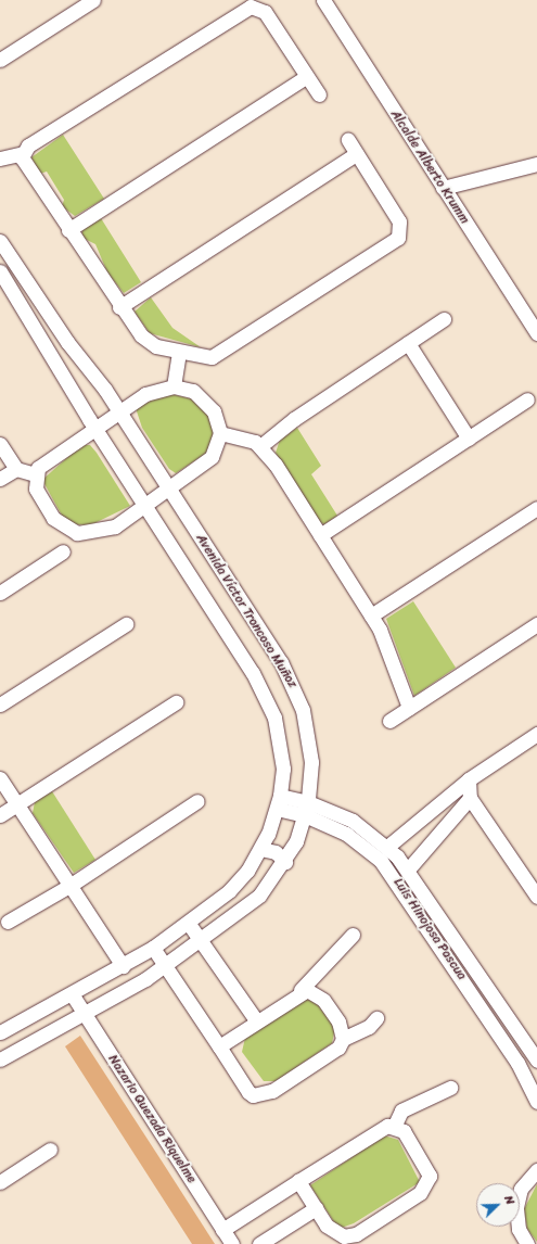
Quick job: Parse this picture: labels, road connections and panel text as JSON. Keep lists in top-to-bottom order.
{
  "streets": {
    "street": [
      "Alcalde Alberto Krumm",
      "Avenida Víctor Troncoso Muñoz",
      "Luis Hinojosa Pascua",
      "Nazario Quezada Riquelme"
    ]
  },
  "crossings": [
    ["Avenida Víctor Troncoso Muñoz", "Luis Hinojosa Pascua"],
    ["Avenida Víctor Troncoso Muñoz", "Nazario Quezada Riquelme"]
  ],
  "north": "top right"
}
